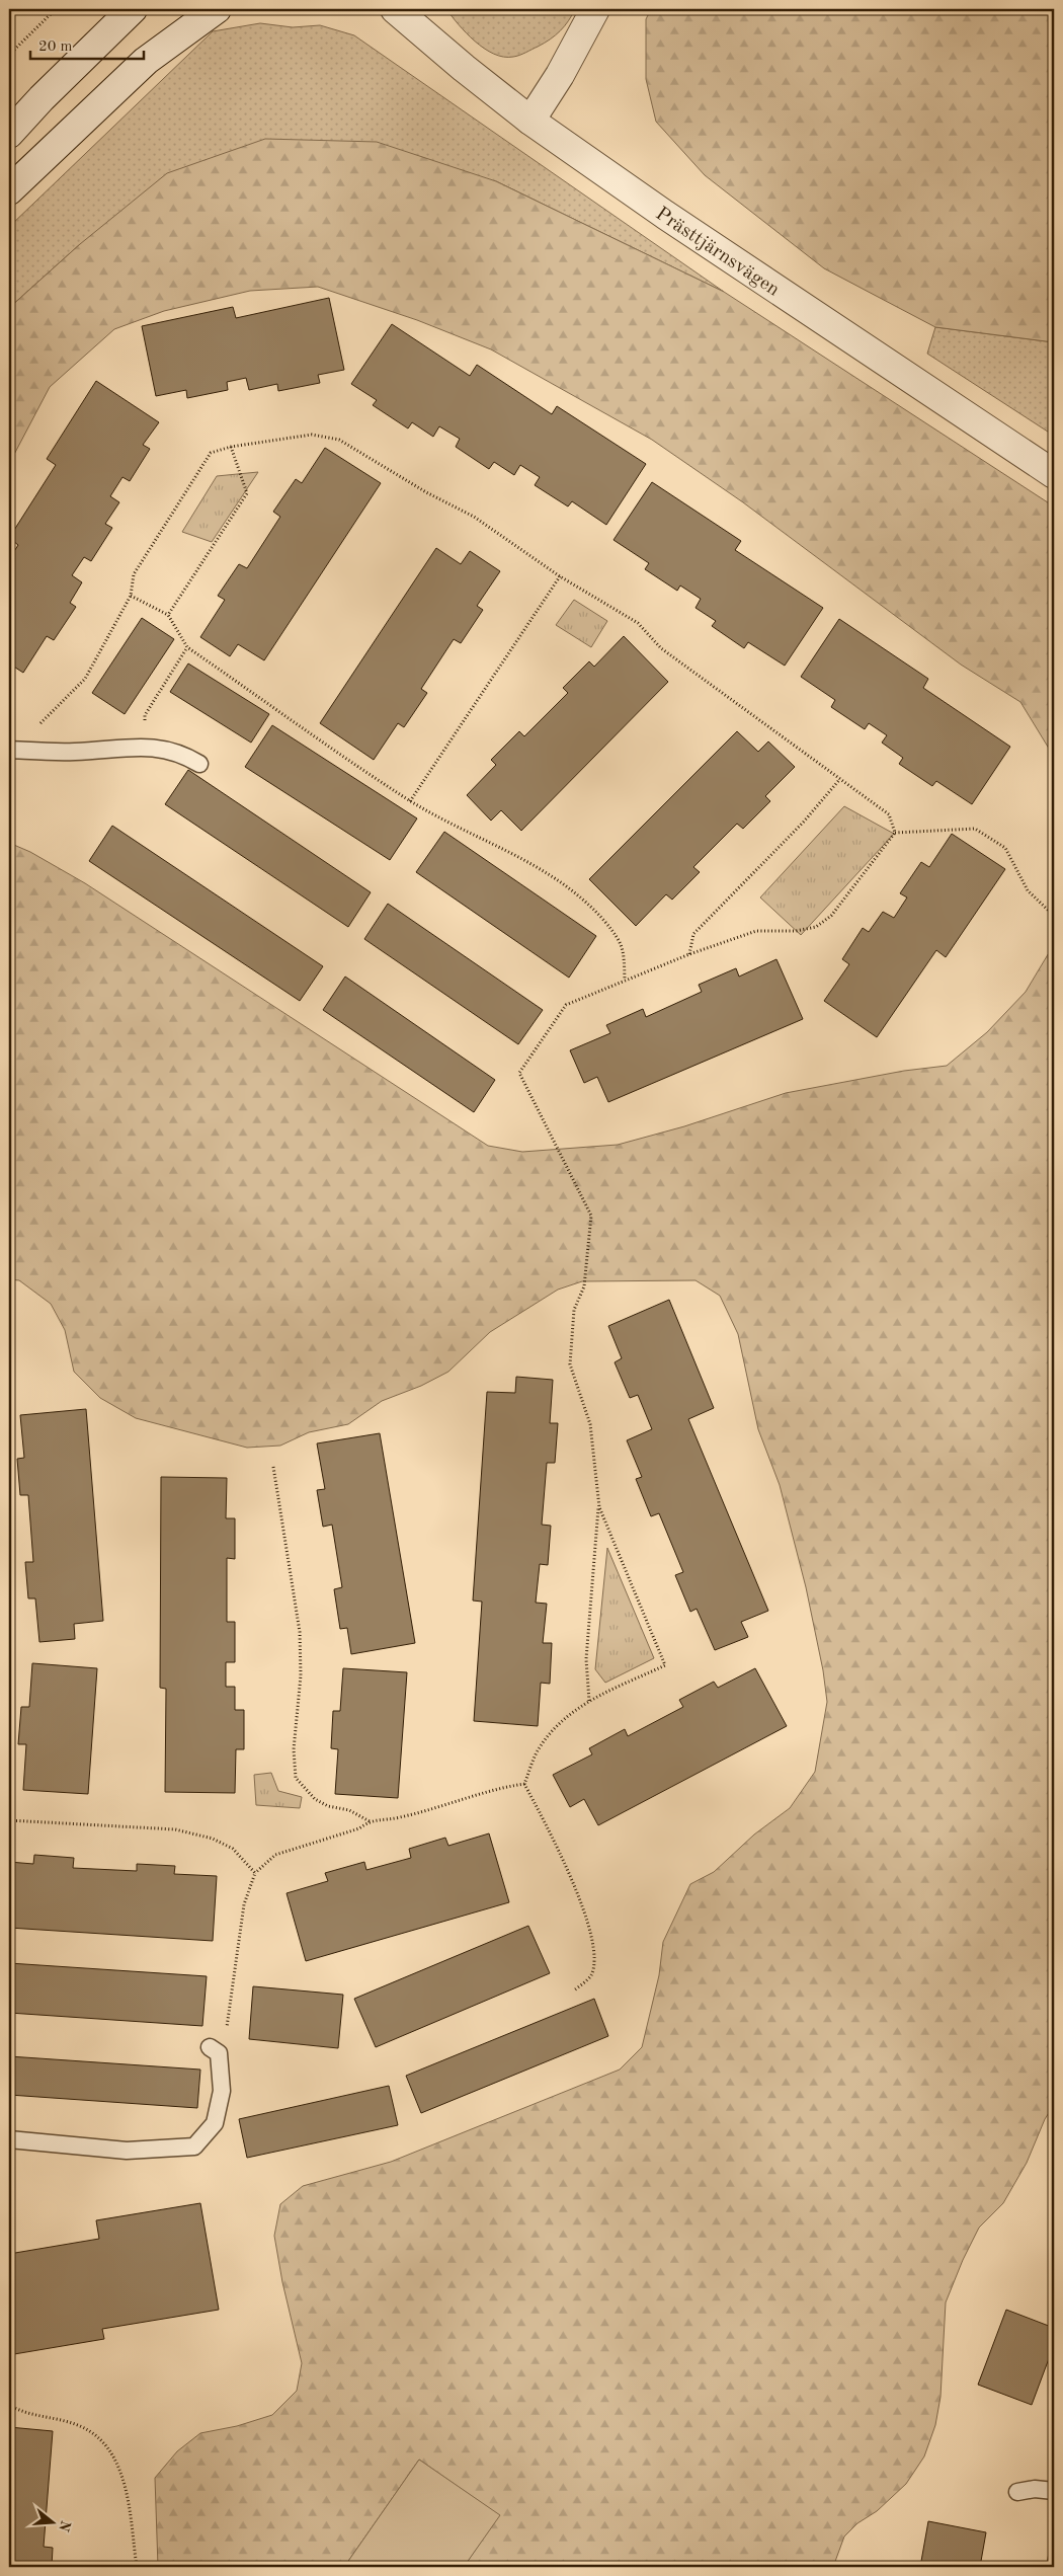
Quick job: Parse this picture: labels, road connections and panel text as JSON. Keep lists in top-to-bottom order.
{
  "streets": {
    "street": ["Prästtjärnsvägen"]
  },
  "scale_bar": "20 m",
  "north": "right"
}
